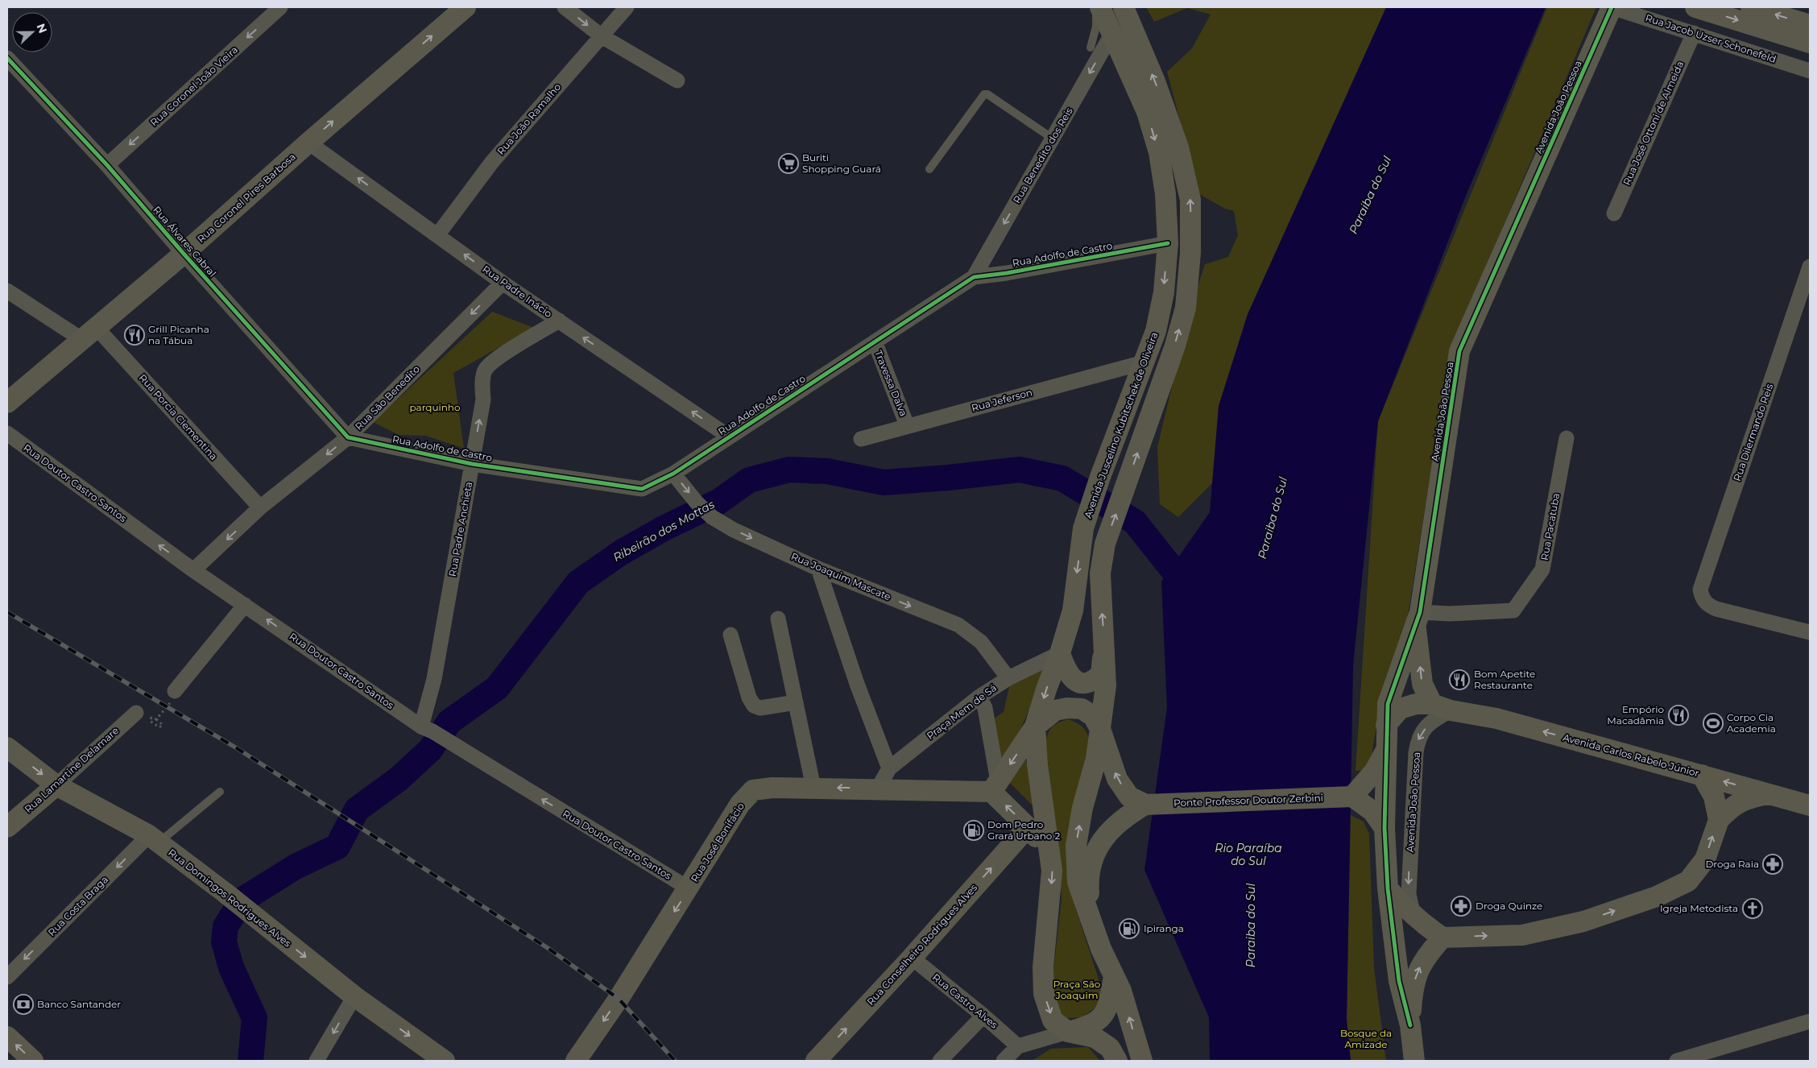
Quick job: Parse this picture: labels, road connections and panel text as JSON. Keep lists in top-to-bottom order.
{
  "streets": {
    "street": [
      "Rua Jacob Uzser Schonefeld",
      "Rua Coronel João Vieira",
      "Avenida João Pessoa",
      "Rua João Ramalho",
      "Rua José Ottoni de Almeida",
      "Rua Benedito dos Reis",
      "Rua Coronel Pires Barbosa",
      "Rua Álvares Cabral",
      "Rua Adolfo de Castro",
      "Rua Padre Inácio",
      "Travessa Dalva",
      "Rua São Benedito",
      "Rua Jeferson",
      "Rua Porcia Clementina",
      "Avenida Juscelino Kubitschek de Oliveira",
      "Rua Dilermando Reis",
      "Rua Doutor Castro Santos",
      "Rua Pacatuba",
      "Rua Padre Anchieta",
      "Rua Joaquim Mascate",
      "Praça Mem de Sá",
      "Avenida Carlos Rabelo Júnior",
      "Rua Lamartine Delamare",
      "Ponte Professor Doutor Zerbini",
      "Rua José Bonifácio",
      "Rua Domingos Rodrigues Alves",
      "Rua Costa Braga",
      "Rua Conselheiro Rodrigues Alves",
      "Rua Castro Alves"
    ]
  },
  "crossings": [
    ["Rua Jacob Uzser Schonefeld", "Avenida João Pessoa"],
    ["Rua Jacob Uzser Schonefeld", "Rua José Ottoni de Almeida"],
    ["Rua Coronel João Vieira", "Rua Álvares Cabral"],
    ["Avenida João Pessoa", "Rua Pacatuba"],
    ["Avenida João Pessoa", "Avenida Carlos Rabelo Júnior"],
    ["Rua João Ramalho", "Rua Padre Inácio"],
    ["Rua Benedito dos Reis", "Rua Adolfo de Castro"],
    ["Rua Benedito dos Reis", "Avenida Juscelino Kubitschek de Oliveira"],
    ["Rua Coronel Pires Barbosa", "Rua Álvares Cabral"],
    ["Rua Coronel Pires Barbosa", "Rua Padre Inácio"],
    ["Rua Coronel Pires Barbosa", "Rua Porcia Clementina"],
    ["Rua Álvares Cabral", "Rua Adolfo de Castro"],
    ["Rua Álvares Cabral", "Rua São Benedito"],
    ["Rua Adolfo de Castro", "Rua Padre Inácio"],
    ["Rua Adolfo de Castro", "Travessa Dalva"],
    ["Rua Adolfo de Castro", "Rua São Benedito"],
    ["Rua Adolfo de Castro", "Avenida Juscelino Kubitschek de Oliveira"],
    ["Rua Adolfo de Castro", "Rua Padre Anchieta"],
    ["Rua Adolfo de Castro", "Rua Joaquim Mascate"],
    ["Rua Padre Inácio", "Rua São Benedito"],
    ["Rua Padre Inácio", "Rua Padre Anchieta"],
    ["Travessa Dalva", "Rua Jeferson"],
    ["Rua São Benedito", "Rua Porcia Clementina"],
    ["Rua São Benedito", "Rua Doutor Castro Santos"],
    ["Rua Jeferson", "Avenida Juscelino Kubitschek de Oliveira"],
    ["Avenida Juscelino Kubitschek de Oliveira", "Praça Mem de Sá"],
    ["Rua Doutor Castro Santos", "Rua Padre Anchieta"],
    ["Rua Doutor Castro Santos", "Rua José Bonifácio"],
    ["Rua Joaquim Mascate", "Praça Mem de Sá"],
    ["Praça Mem de Sá", "Rua José Bonifácio"],
    ["Rua Lamartine Delamare", "Rua Domingos Rodrigues Alves"],
    ["Rua Domingos Rodrigues Alves", "Rua Costa Braga"],
    ["Rua Conselheiro Rodrigues Alves", "Rua Castro Alves"]
  ],
  "one_way": [
    "Rua Coronel João Vieira",
    "Rua Benedito dos Reis",
    "Rua Padre Inácio",
    "Rua São Benedito",
    "Rua Doutor Castro Santos",
    "Rua Padre Anchieta",
    "Rua Joaquim Mascate",
    "Avenida Carlos Rabelo Júnior",
    "Rua José Bonifácio",
    "Rua Domingos Rodrigues Alves",
    "Rua Costa Braga",
    "Rua Conselheiro Rodrigues Alves"
  ],
  "water": ["Paraiba do Sul", "Ribeirão dos Mottas", "Rio Paraíba do Sul"],
  "parks": ["parquinho", "Praça São Joaquim", "Bosque da Amizade"],
  "places": {
    "supermarket": ["Buriti Shopping Guará"],
    "restaurant": ["Grill Picanha na Tábua", "Bom Apetite Restaurante", "Empório Macadâmia"],
    "sports": ["Corpo Cia Academia"],
    "fuel station": ["Dom Pedro Grará Urbano 2", "Ipiranga"],
    "pharmacy": ["Droga Raia", "Droga Quinze"],
    "church": ["Igreja Metodista"],
    "bank": ["Banco Santander"]
  },
  "north": "right"
}
